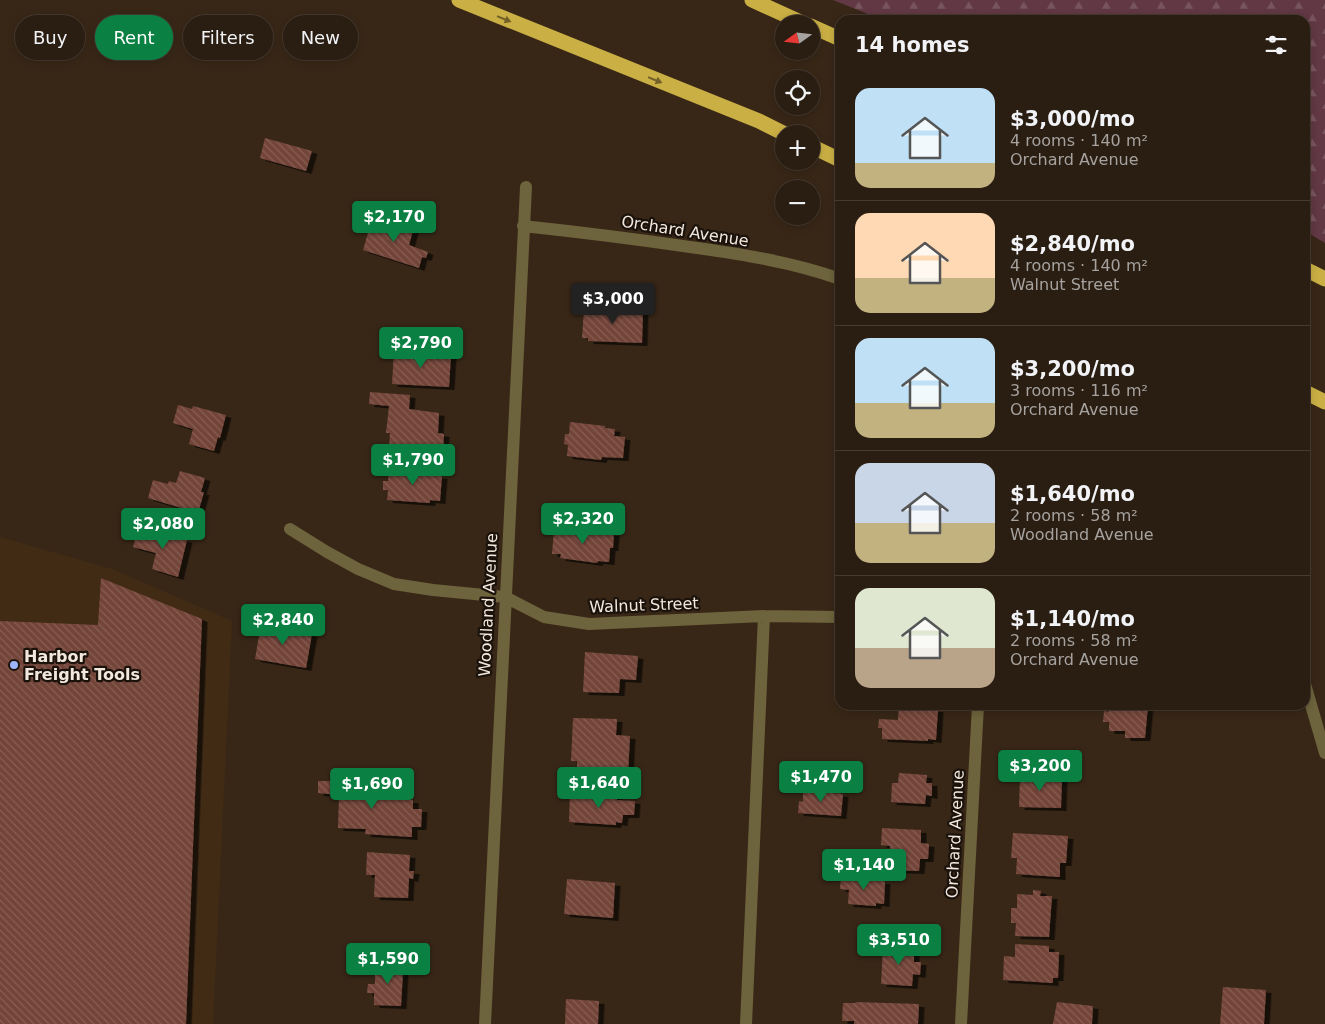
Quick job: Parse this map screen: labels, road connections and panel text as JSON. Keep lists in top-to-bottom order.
{
  "streets": {
    "street": ["Orchard Avenue", "Woodland Avenue", "Walnut Street"]
  },
  "crossings": [
    ["Orchard Avenue", "Woodland Avenue"],
    ["Woodland Avenue", "Walnut Street"]
  ],
  "places": ["Harbor Freight Tools"],
  "north": "left",
  "page": {
    "map_buttons": ["+", "−"],
    "chip": [
      "Buy",
      "Rent",
      "Filters",
      "New"
    ],
    "heading": "14 homes",
    "list": [
      {
        "name": "$3,000/mo",
        "note": "4 rooms · 140 m² · Orchard Avenue"
      },
      {
        "name": "$2,840/mo",
        "note": "4 rooms · 140 m² · Walnut Street"
      },
      {
        "name": "$3,200/mo",
        "note": "3 rooms · 116 m² · Orchard Avenue"
      },
      {
        "name": "$1,640/mo",
        "note": "2 rooms · 58 m² · Woodland Avenue"
      },
      {
        "name": "$1,140/mo",
        "note": "2 rooms · 58 m² · Orchard Avenue"
      }
    ],
    "price": [
      "$2,170",
      "$3,000",
      "$2,790",
      "$1,790",
      "$2,320",
      "$2,080",
      "$2,840",
      "$3,200",
      "$1,470",
      "$1,640",
      "$1,690",
      "$1,140",
      "$3,510",
      "$1,590"
    ]
  }
}
